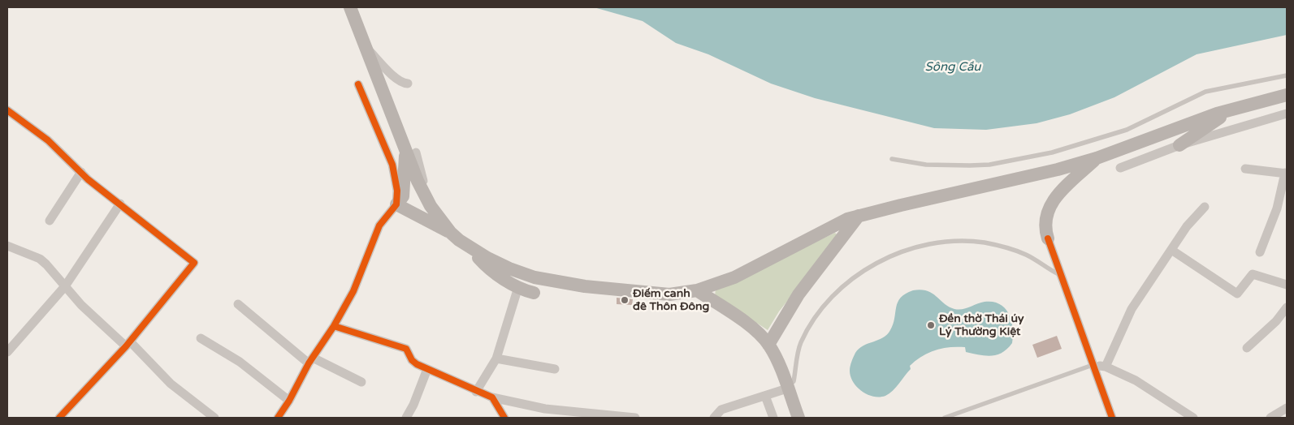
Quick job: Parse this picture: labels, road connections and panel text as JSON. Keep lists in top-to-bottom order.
{
  "water": ["Sông Cầu"],
  "places": ["Điếm canh đê Thôn Đông", "Đền thờ Thái úy Lý Thường Kiệt"]
}
